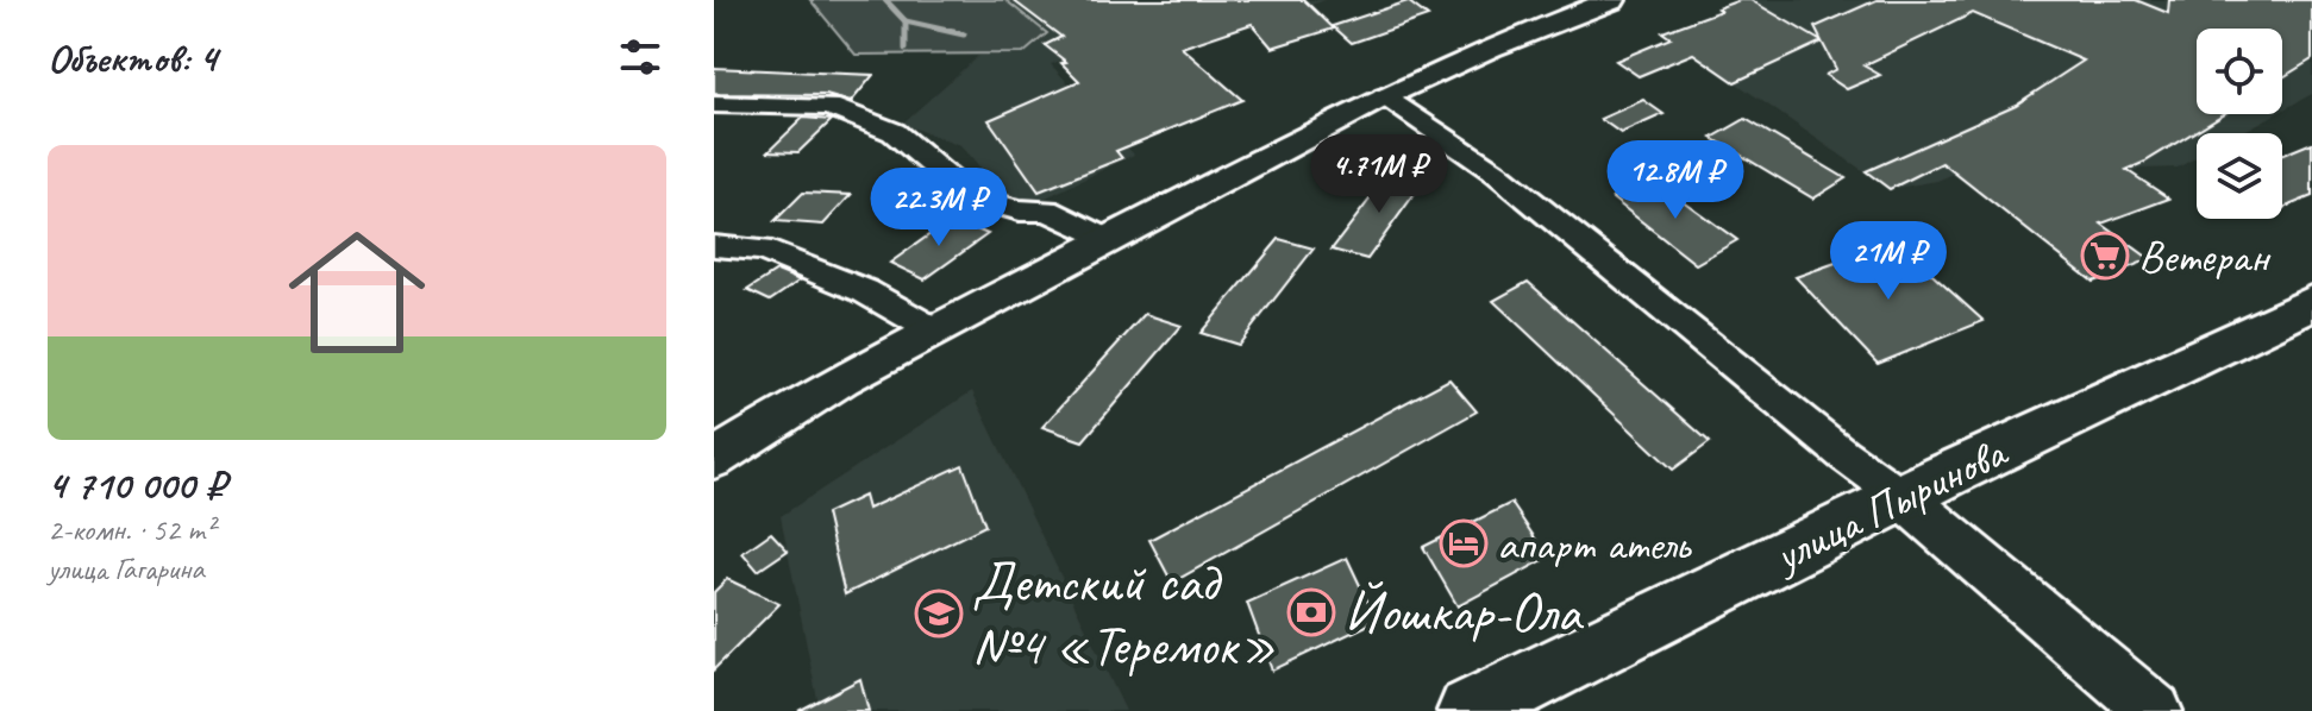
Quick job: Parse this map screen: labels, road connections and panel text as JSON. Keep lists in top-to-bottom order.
{
  "streets": {
    "main road": ["улица Пыринова"]
  },
  "places": {
    "supermarket": ["Ветеран"],
    "hotel": ["апарт атель"],
    "bank": ["Йошкар-Ола"],
    "school or university": ["Детский сад №4 «Теремок»"]
  },
  "page": {
    "heading": "Объектов: 4",
    "list": [
      {
        "name": "4 710 000 ₽",
        "note": "2-комн. · 52 m² · улица Гагарина"
      }
    ],
    "price": [
      "4.71M ₽",
      "12.8M ₽",
      "22.3M ₽",
      "21M ₽"
    ]
  }
}
